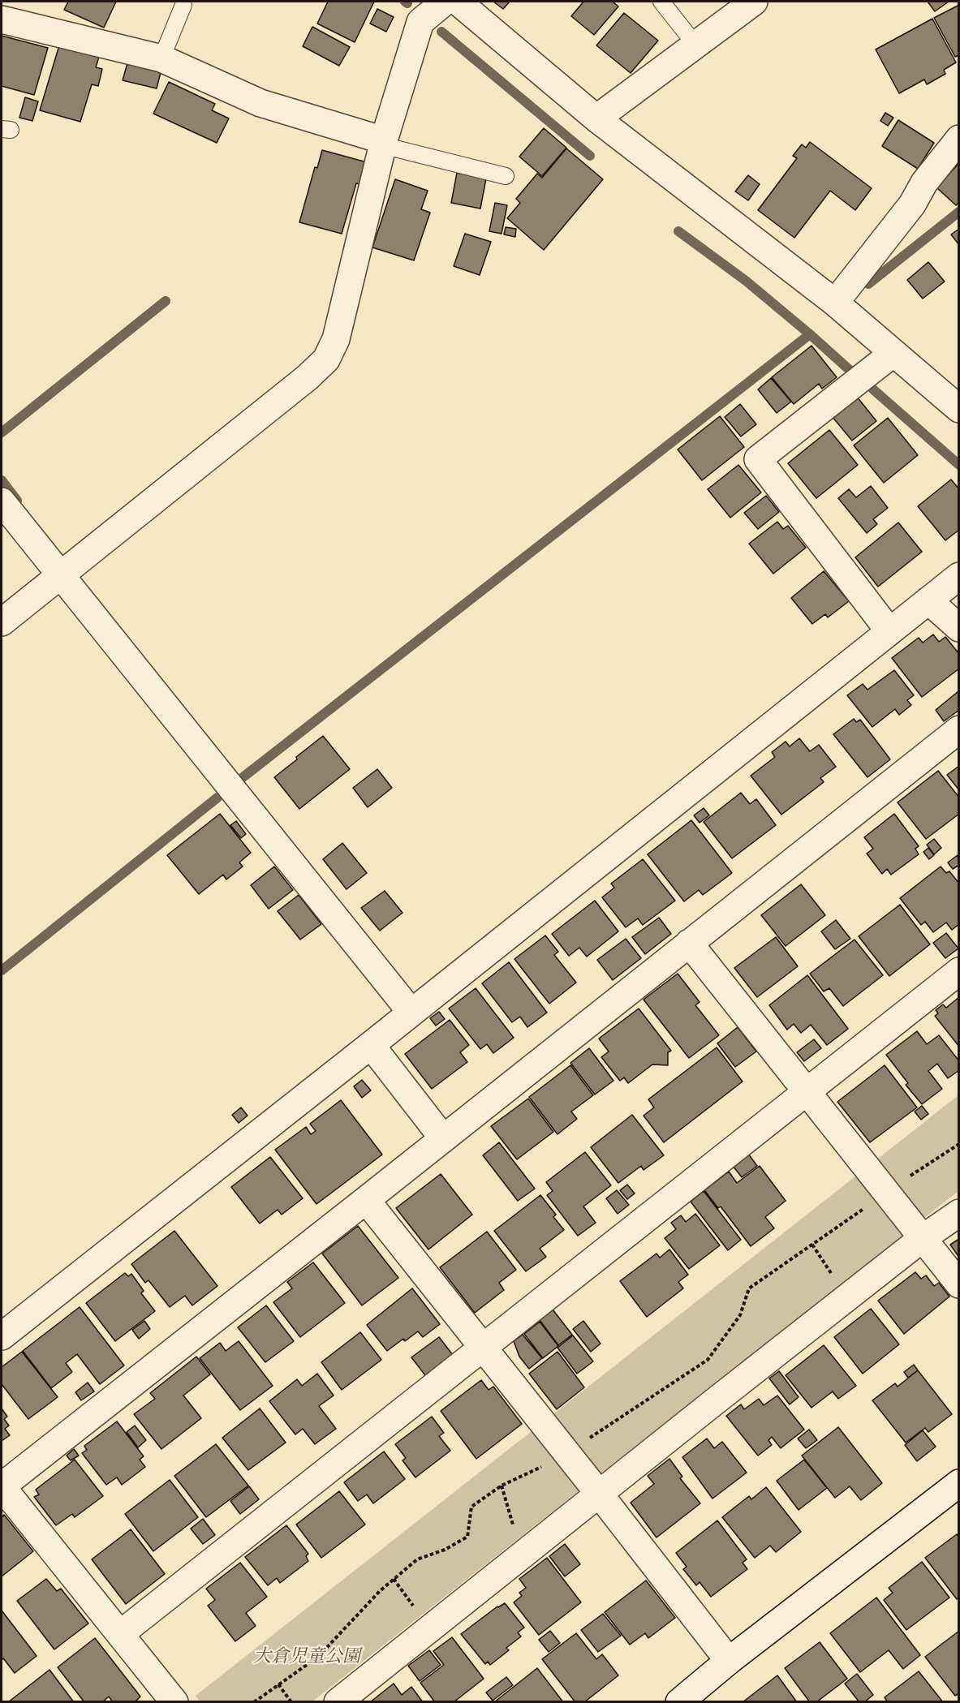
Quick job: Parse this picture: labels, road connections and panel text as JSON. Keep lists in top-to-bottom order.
{
  "parks": ["大倉児童公園"]
}
